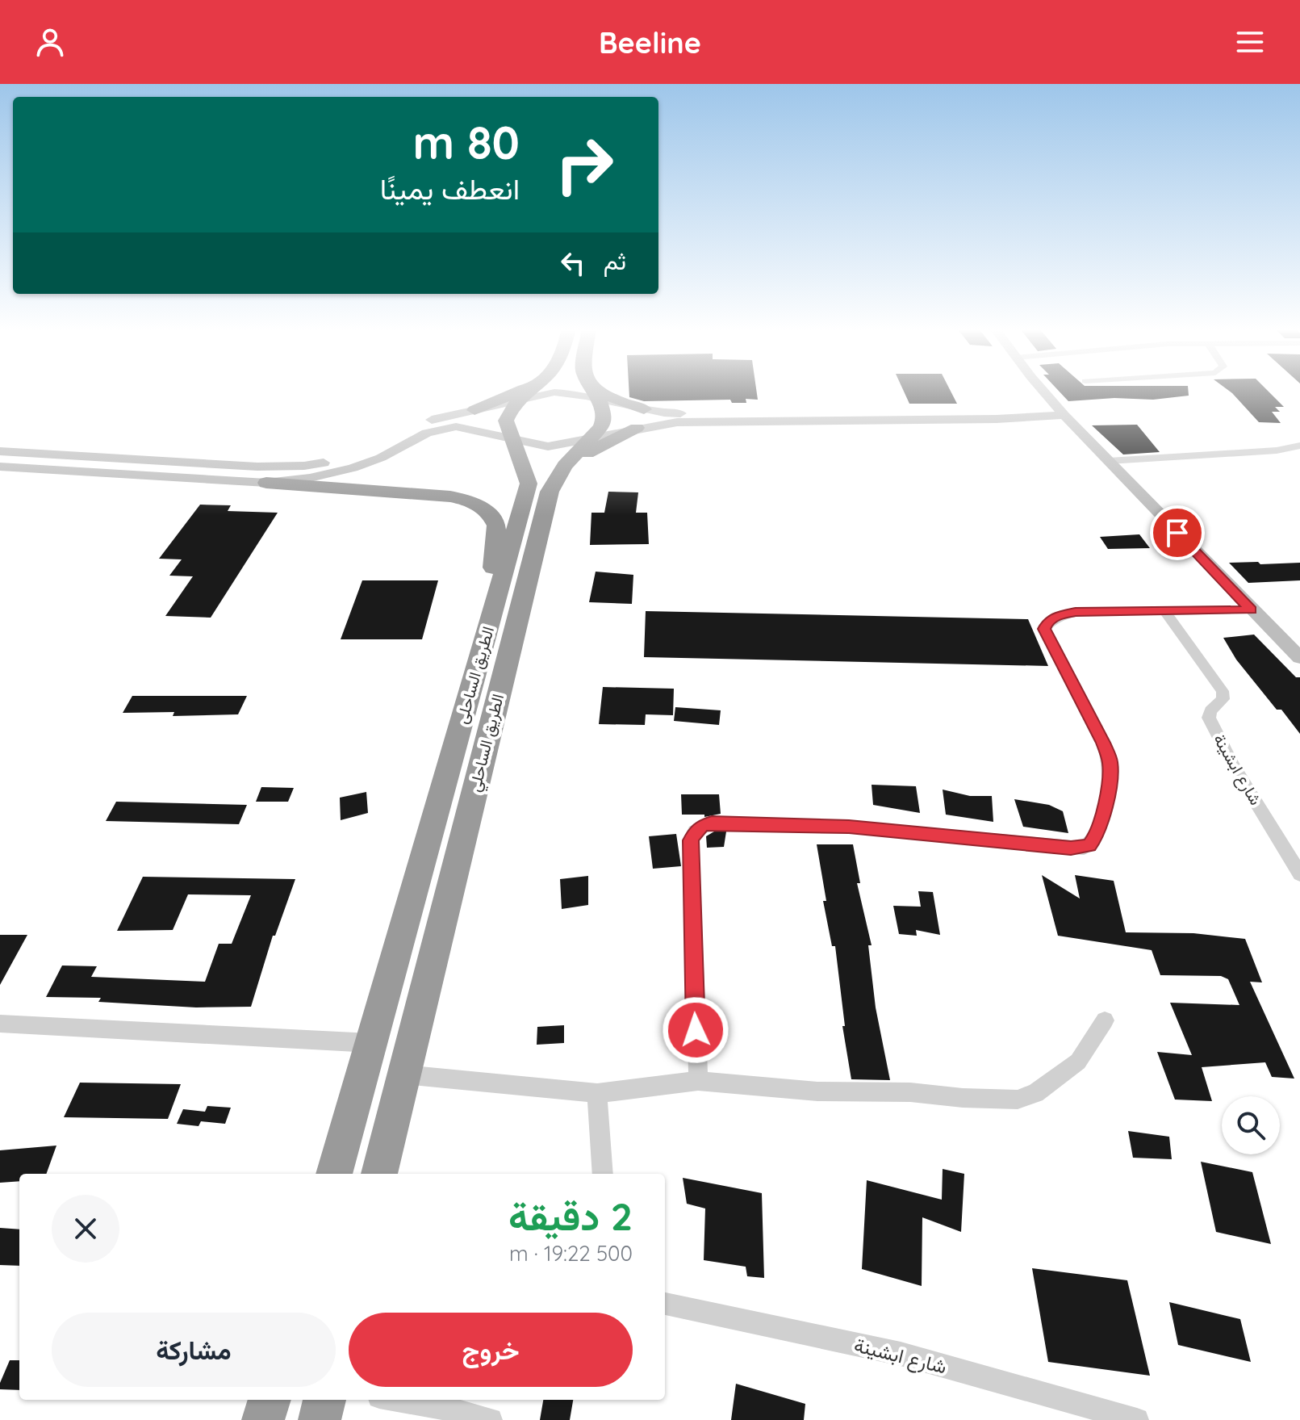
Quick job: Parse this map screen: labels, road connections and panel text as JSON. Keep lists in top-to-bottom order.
{
  "streets": {
    "highway": ["الطريق الساحلى", "الطريق الساحلي"],
    "street": ["شارع ابشينة"]
  },
  "page": {
    "header": "Beeline",
    "turn": ["80 m", "انعطف يمينًا"],
    "then": "ثم",
    "heading": ["2 دقيقة", "500 m · 19:22"],
    "buttons": ["خروج", "مشاركة"]
  }
}
